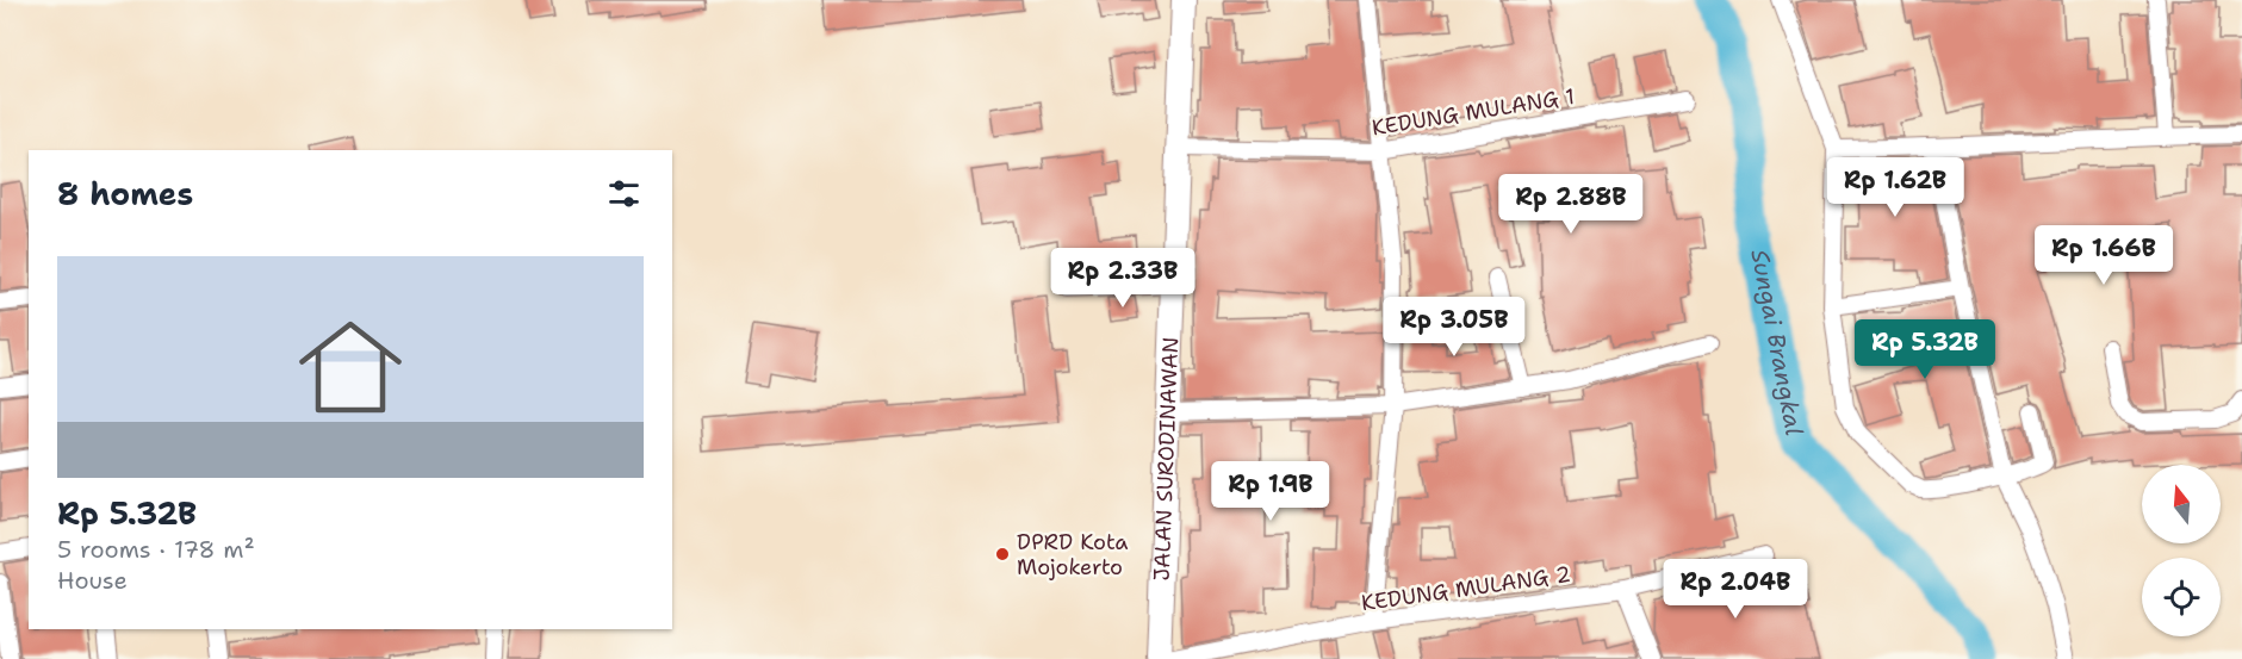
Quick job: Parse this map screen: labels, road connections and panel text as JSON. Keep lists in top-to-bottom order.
{
  "streets": {
    "main road": ["JALAN SURODINAWAN"],
    "street": ["KEDUNG MULANG 1", "KEDUNG MULANG 2"]
  },
  "crossings": [
    ["KEDUNG MULANG 1", "JALAN SURODINAWAN"]
  ],
  "water": ["Sungai Brangkal"],
  "places": ["DPRD Kota Mojokerto"],
  "north": "top",
  "page": {
    "heading": "8 homes",
    "price": [
      "Rp 1.62B",
      "Rp 2.88B",
      "Rp 1.66B",
      "Rp 2.33B",
      "Rp 3.05B",
      "Rp 5.32B",
      "Rp 1.9B",
      "Rp 2.04B"
    ],
    "list": [
      {
        "name": "Rp 5.32B",
        "note": "5 rooms · 178 m² · House"
      }
    ]
  }
}
